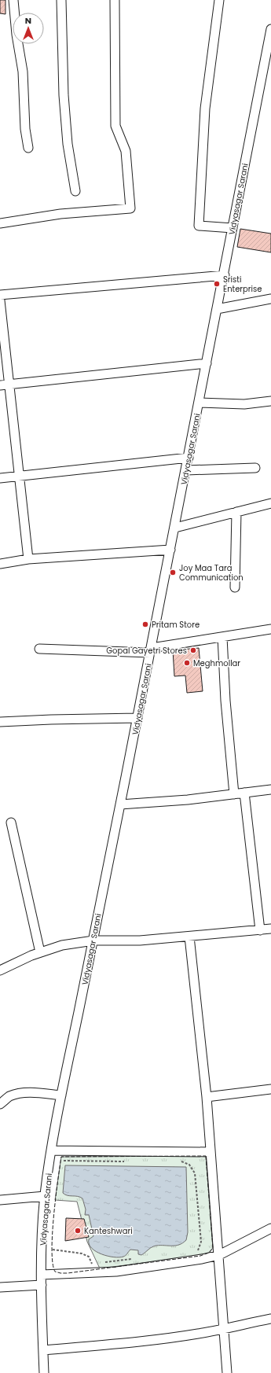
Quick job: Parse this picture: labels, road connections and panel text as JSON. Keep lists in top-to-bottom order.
{
  "streets": {
    "street": ["Vidyasagar Sarani"]
  },
  "places": [
    "Sristi Enterprise",
    "Joy Maa Tara Communication",
    "Pritam Store",
    "Gopal Gayetri Stores",
    "Meghmollar",
    "Kanteshwari"
  ],
  "north": "top"
}
